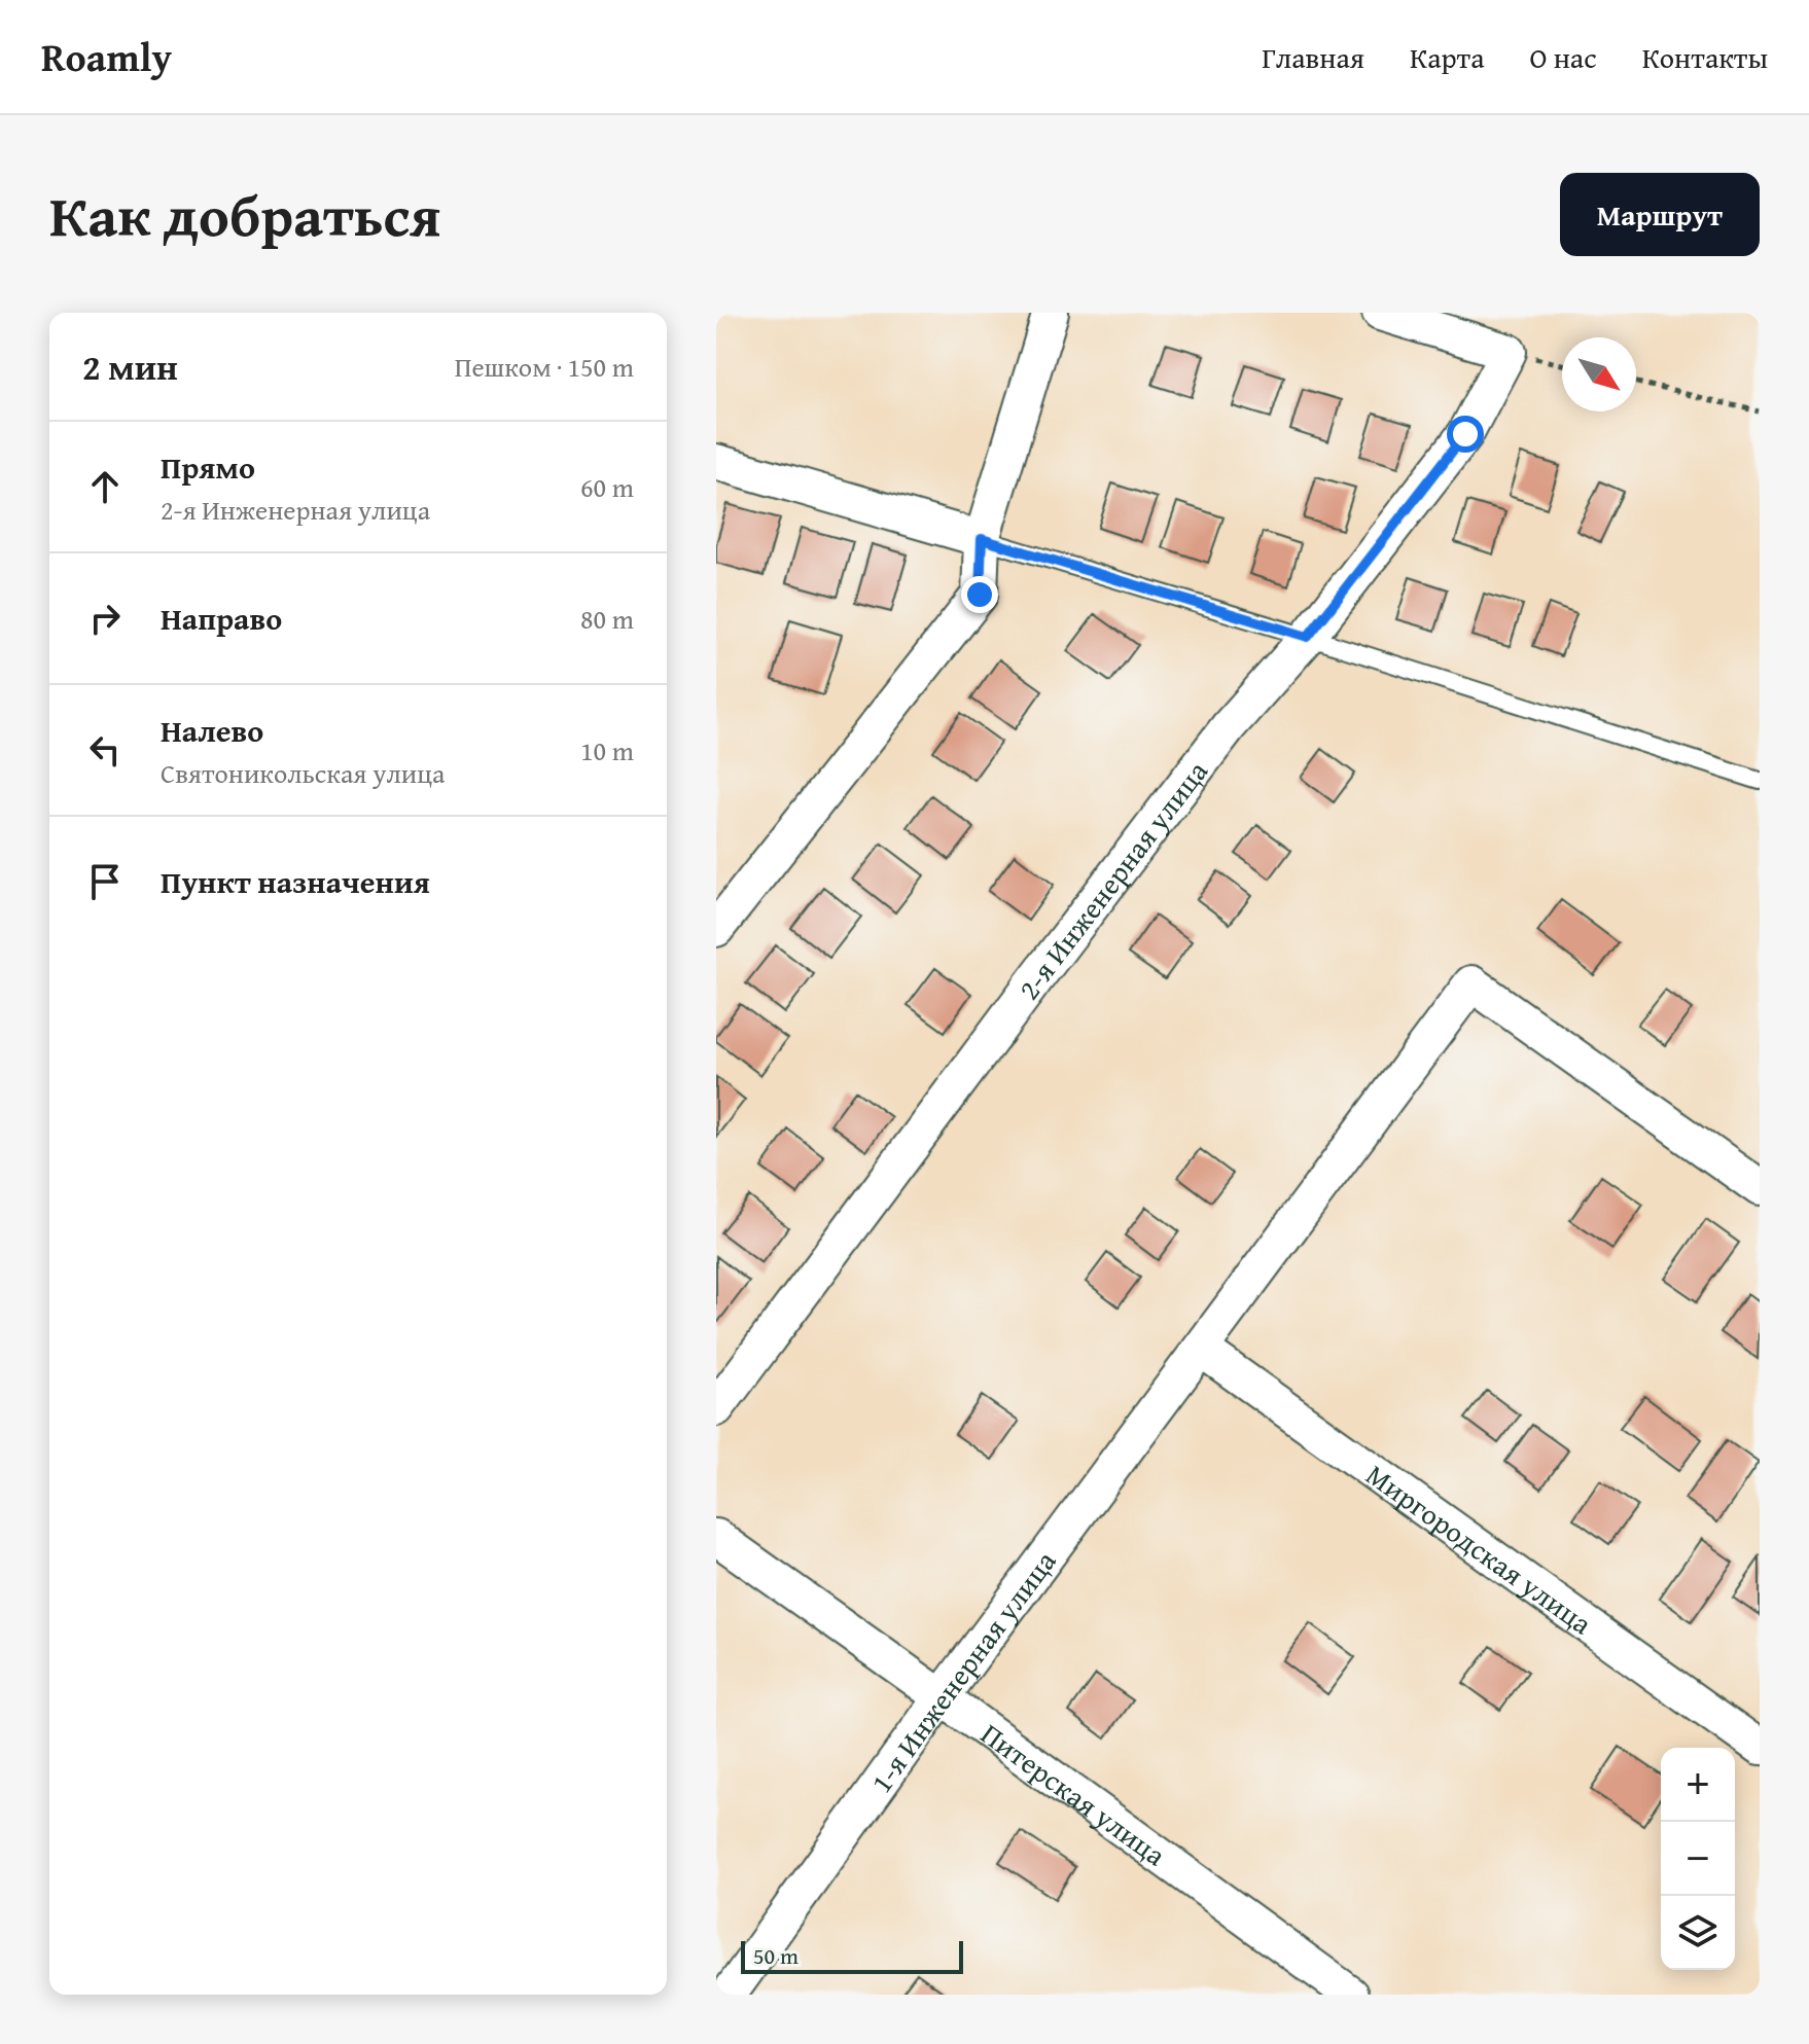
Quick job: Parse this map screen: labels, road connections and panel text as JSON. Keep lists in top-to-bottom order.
{
  "streets": {
    "street": [
      "2-я Инженерная улица",
      "Миргородская улица",
      "1-я Инженерная улица",
      "Питерская улица"
    ]
  },
  "crossings": [
    ["Миргородская улица", "1-я Инженерная улица"],
    ["1-я Инженерная улица", "Питерская улица"]
  ],
  "scale_bar": "50 m",
  "north": "bottom right",
  "page": {
    "header": "Roamly",
    "nav": [
      "Главная",
      "Карта",
      "О нас",
      "Контакты"
    ],
    "title": "Как добраться",
    "buttons": "Маршрут",
    "heading": ["2 мин", "Пешком · 150 m"],
    "list": [
      ["Прямо", "2-я Инженерная улица", "60 m"],
      ["Направо", "80 m"],
      ["Налево", "Святоникольская улица", "10 m"],
      "Пункт назначения"
    ],
    "map_buttons": ["+", "−"],
    "scale": "50 m"
  }
}
